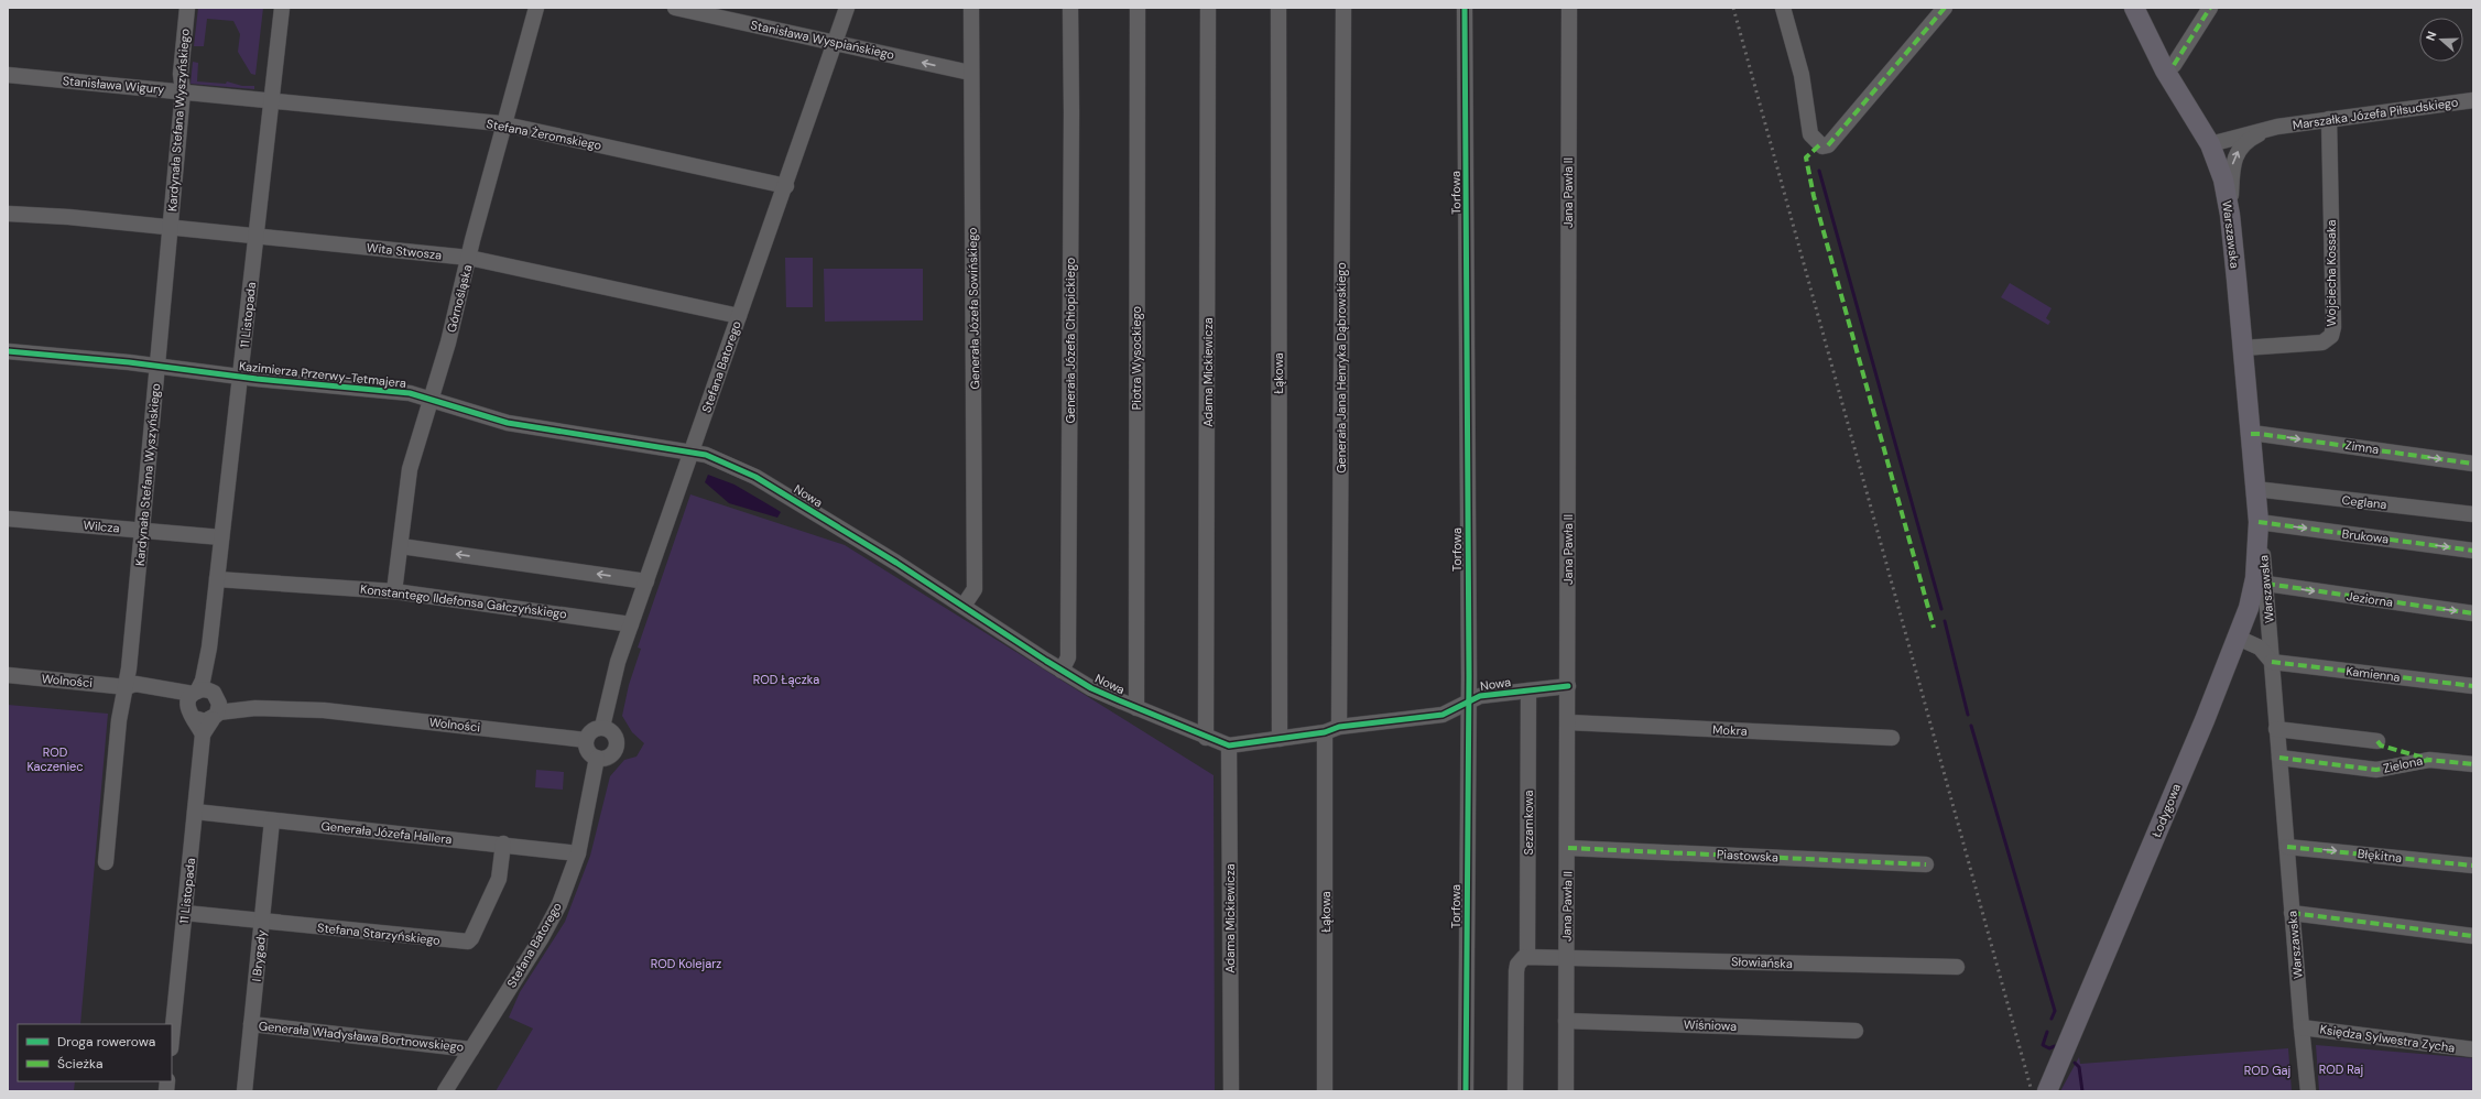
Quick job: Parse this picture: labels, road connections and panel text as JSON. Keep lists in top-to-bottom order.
{
  "streets": {
    "main road": ["Warszawska", "Łodygowa"],
    "street": [
      "Stanisława Wyspiańskiego",
      "Stanisława Wigury",
      "Marszałka Józefa Piłsudskiego",
      "Kardynała Stefana Wyszyńskiego",
      "Stefana Żeromskiego",
      "Torfowa",
      "Jana Pawła II",
      "Wita Stwosza",
      "Wojciecha Kossaka",
      "Górnośląska",
      "Generała Józefa Sowińskiego",
      "11 Listopada",
      "Generała Józefa Chłopickiego",
      "Piotra Wysockiego",
      "Stefana Batorego",
      "Generała Jana Henryka Dąbrowskiego",
      "Adama Mickiewicza",
      "Łąkowa",
      "Kazimierza Przerwy-Tetmajera",
      "Zimna",
      "Nowa",
      "Ceglana",
      "Wilcza",
      "Brukowa",
      "Jeziorna",
      "Konstantego Ildefonsa Gałczyńskiego",
      "Kamienna",
      "Wolności",
      "Mokra",
      "Zielona",
      "Sezamkowa",
      "Generała Józefa Hallera",
      "Piastowska",
      "Błękitna",
      "Stefana Starzyńskiego",
      "I Brygady",
      "Słowiańska",
      "Wiśniowa",
      "Generała Władysława Bortnowskiego",
      "Księdza Sylwestra Zycha"
    ]
  },
  "crossings": [
    ["Stanisława Wyspiańskiego", "Generała Józefa Sowińskiego"],
    ["Stanisława Wyspiańskiego", "Stefana Batorego"],
    ["Stanisława Wigury", "Kardynała Stefana Wyszyńskiego"],
    ["Stanisława Wigury", "Stefana Żeromskiego"],
    ["Stanisława Wigury", "11 Listopada"],
    ["Marszałka Józefa Piłsudskiego", "Warszawska"],
    ["Marszałka Józefa Piłsudskiego", "Wojciecha Kossaka"],
    ["Kardynała Stefana Wyszyńskiego", "Wita Stwosza"],
    ["Kardynała Stefana Wyszyńskiego", "Kazimierza Przerwy-Tetmajera"],
    ["Kardynała Stefana Wyszyńskiego", "Wilcza"],
    ["Kardynała Stefana Wyszyńskiego", "Wolności"],
    ["Stefana Żeromskiego", "Górnośląska"],
    ["Stefana Żeromskiego", "11 Listopada"],
    ["Stefana Żeromskiego", "Stefana Batorego"],
    ["Torfowa", "Nowa"],
    ["Jana Pawła II", "Nowa"],
    ["Jana Pawła II", "Mokra"],
    ["Jana Pawła II", "Piastowska"],
    ["Jana Pawła II", "Słowiańska"],
    ["Jana Pawła II", "Wiśniowa"],
    ["Warszawska", "Wojciecha Kossaka"],
    ["Warszawska", "Zimna"],
    ["Warszawska", "Ceglana"],
    ["Warszawska", "Brukowa"],
    ["Warszawska", "Jeziorna"],
    ["Warszawska", "Kamienna"],
    ["Warszawska", "Zielona"],
    ["Warszawska", "Łodygowa"],
    ["Warszawska", "Błękitna"],
    ["Warszawska", "Księdza Sylwestra Zycha"],
    ["Wita Stwosza", "Górnośląska"],
    ["Wita Stwosza", "11 Listopada"],
    ["Wita Stwosza", "Stefana Batorego"],
    ["Górnośląska", "Kazimierza Przerwy-Tetmajera"],
    ["Górnośląska", "Konstantego Ildefonsa Gałczyńskiego"],
    ["Generała Józefa Sowińskiego", "Nowa"],
    ["11 Listopada", "Kazimierza Przerwy-Tetmajera"],
    ["11 Listopada", "Wilcza"],
    ["11 Listopada", "Konstantego Ildefonsa Gałczyńskiego"],
    ["11 Listopada", "Wolności"],
    ["11 Listopada", "Generała Józefa Hallera"],
    ["11 Listopada", "Stefana Starzyńskiego"],
    ["Generała Józefa Chłopickiego", "Nowa"],
    ["Piotra Wysockiego", "Nowa"],
    ["Stefana Batorego", "Kazimierza Przerwy-Tetmajera"],
    ["Stefana Batorego", "Nowa"],
    ["Stefana Batorego", "Konstantego Ildefonsa Gałczyńskiego"],
    ["Stefana Batorego", "Wolności"],
    ["Stefana Batorego", "Generała Józefa Hallera"],
    ["Stefana Batorego", "Generała Władysława Bortnowskiego"],
    ["Generała Jana Henryka Dąbrowskiego", "Łąkowa"],
    ["Generała Jana Henryka Dąbrowskiego", "Nowa"],
    ["Adama Mickiewicza", "Nowa"],
    ["Łąkowa", "Nowa"],
    ["Kazimierza Przerwy-Tetmajera", "Nowa"],
    ["Nowa", "Sezamkowa"],
    ["Brukowa", "Łodygowa"],
    ["Generała Józefa Hallera", "Stefana Starzyńskiego"],
    ["Generała Józefa Hallera", "I Brygady"],
    ["Stefana Starzyńskiego", "I Brygady"],
    ["I Brygady", "Generała Władysława Bortnowskiego"]
  ],
  "one_way": [
    "Stanisława Wyspiańskiego",
    "Zimna",
    "Brukowa",
    "Jeziorna"
  ],
  "parks": [
    "ROD Łączka",
    "ROD Kaczeniec",
    "ROD Kolejarz",
    "ROD Raj",
    "ROD Gaj"
  ],
  "legend": ["Droga rowerowa", "Ścieżka"],
  "north": "left"
}
